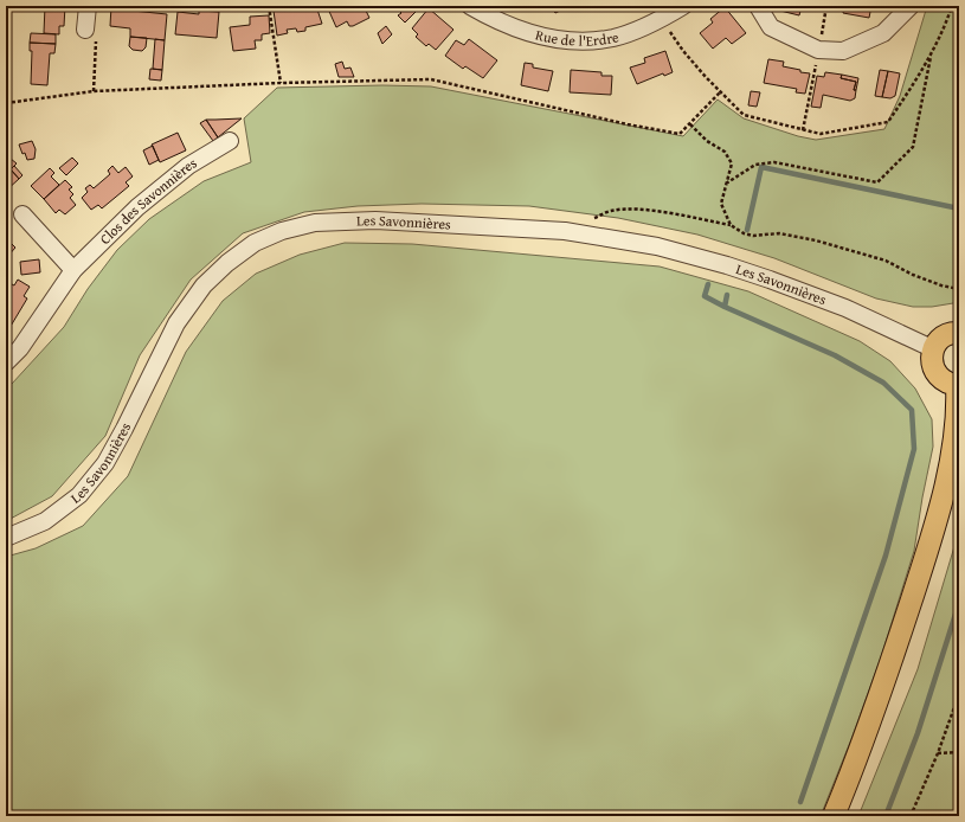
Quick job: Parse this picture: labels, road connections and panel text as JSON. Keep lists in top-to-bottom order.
{
  "streets": {
    "street": ["Rue de l'Erdre", "Clos des Savonnières", "Les Savonnières"]
  }
}
